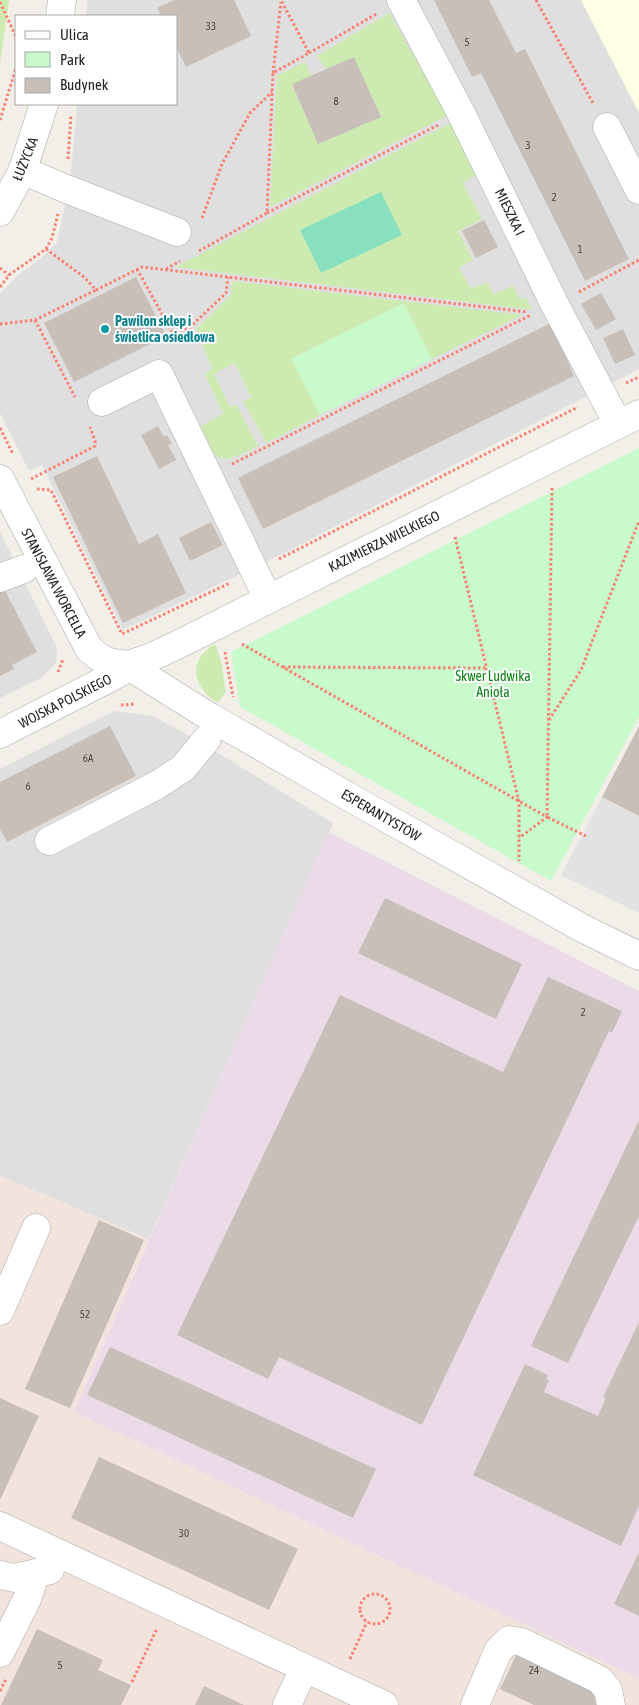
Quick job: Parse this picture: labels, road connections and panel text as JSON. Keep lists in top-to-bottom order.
{
  "streets": {
    "street": [
      "ŁUŻYCKA",
      "MIESZKA I",
      "KAZIMIERZA WIELKIEGO",
      "STANISŁAWA WORCELLA",
      "WOJSKA POLSKIEGO",
      "ESPERANTYSTÓW"
    ]
  },
  "crossings": [
    ["MIESZKA I", "KAZIMIERZA WIELKIEGO"],
    ["KAZIMIERZA WIELKIEGO", "STANISŁAWA WORCELLA"],
    ["KAZIMIERZA WIELKIEGO", "WOJSKA POLSKIEGO"],
    ["KAZIMIERZA WIELKIEGO", "ESPERANTYSTÓW"],
    ["STANISŁAWA WORCELLA", "WOJSKA POLSKIEGO"],
    ["STANISŁAWA WORCELLA", "ESPERANTYSTÓW"],
    ["WOJSKA POLSKIEGO", "ESPERANTYSTÓW"]
  ],
  "parks": ["Skwer Ludwika Anioła"],
  "places": ["Pawilon sklep i świetlica osiedlowa"],
  "house_numbers": [
    "33",
    "5",
    "8",
    "3",
    "2",
    "1",
    "6A",
    "6",
    "2",
    "52",
    "30",
    "5",
    "24"
  ],
  "legend": ["Ulica", "Park", "Budynek"]
}
